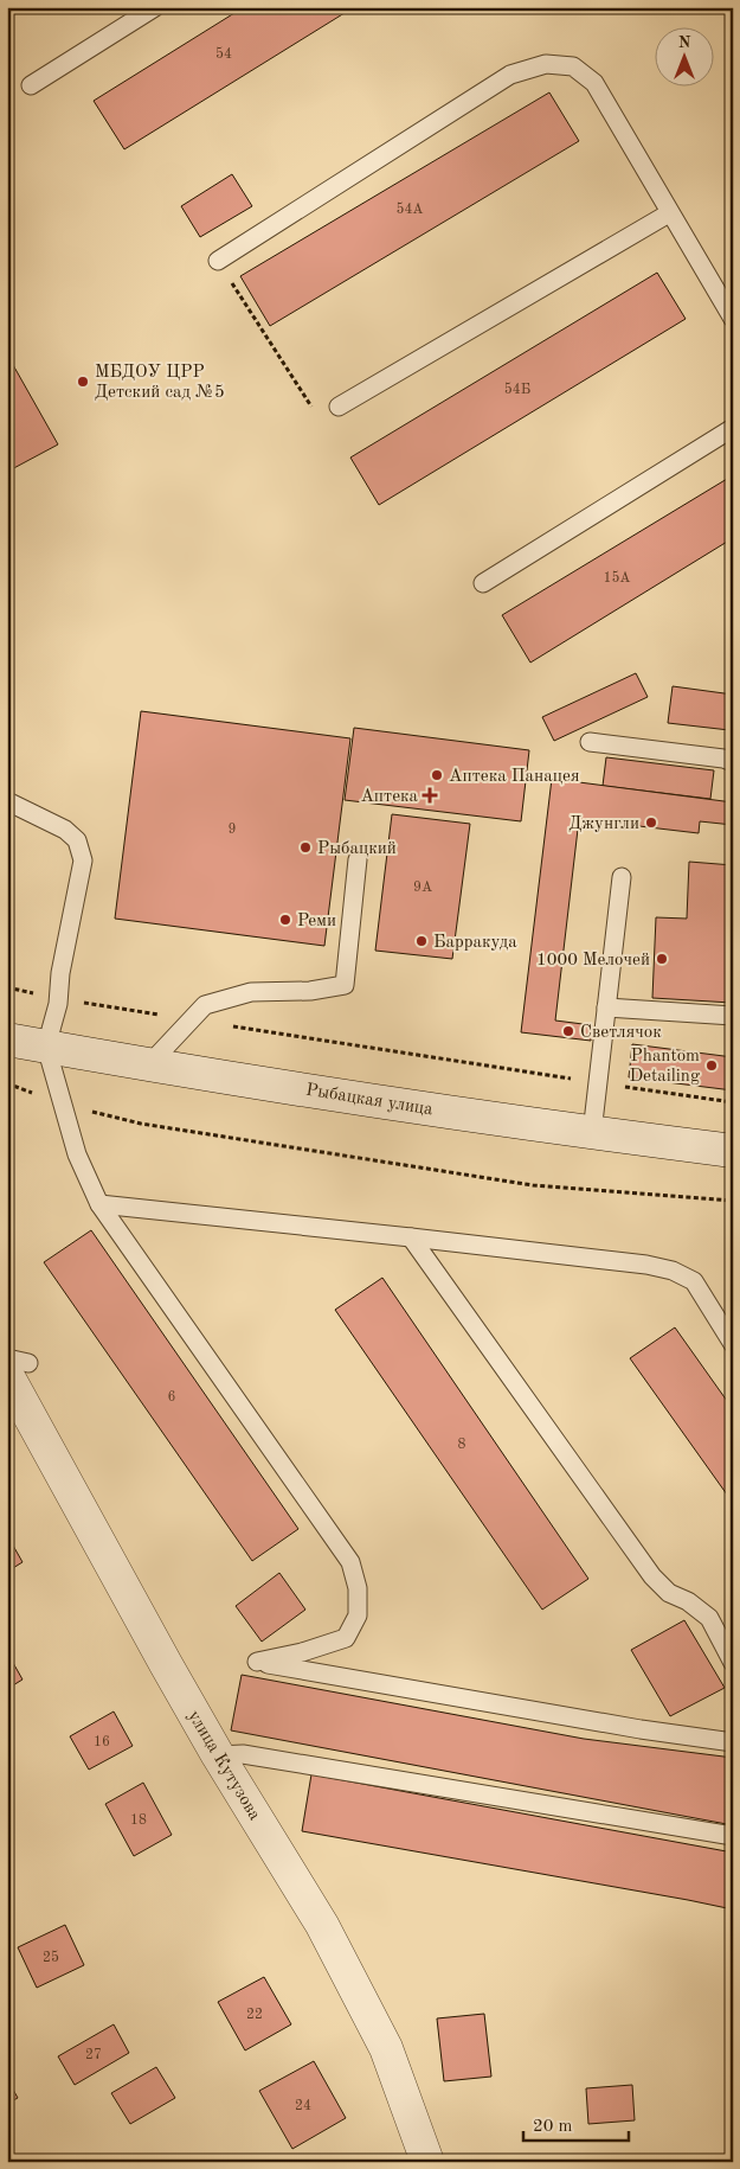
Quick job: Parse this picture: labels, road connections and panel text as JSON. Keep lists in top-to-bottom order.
{
  "streets": {
    "street": ["Рыбацкая улица", "улица Кутузова"]
  },
  "places": {
    "other": [
      "МБДОУ ЦРР Детский сад №5",
      "Аптека Панацея",
      "Джунгли",
      "Рыбацкий",
      "Реми",
      "Барракуда",
      "1000 Мелочей",
      "Светлячок",
      "Phantom Detailing"
    ],
    "health": ["Аптека"]
  },
  "house_numbers": [
    "54",
    "54А",
    "54Б",
    "15А",
    "9",
    "9А",
    "6",
    "8",
    "16",
    "18",
    "25",
    "22",
    "27",
    "24"
  ],
  "scale_bar": "20 m",
  "north": "top"
}
